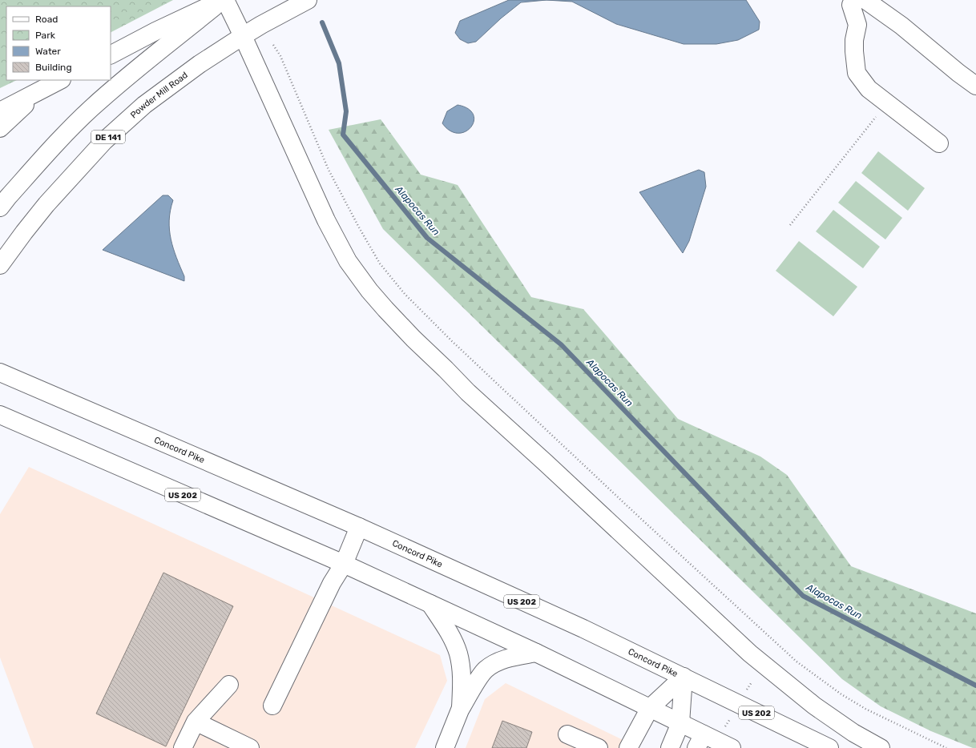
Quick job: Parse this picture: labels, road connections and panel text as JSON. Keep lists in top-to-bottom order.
{
  "streets": {
    "main road": [
      "Powder Mill Road",
      "DE 141",
      "Concord Pike",
      "US 202"
    ]
  },
  "water": ["Alapocas Run"],
  "legend": [
    "Road",
    "Park",
    "Water",
    "Building"
  ]
}
